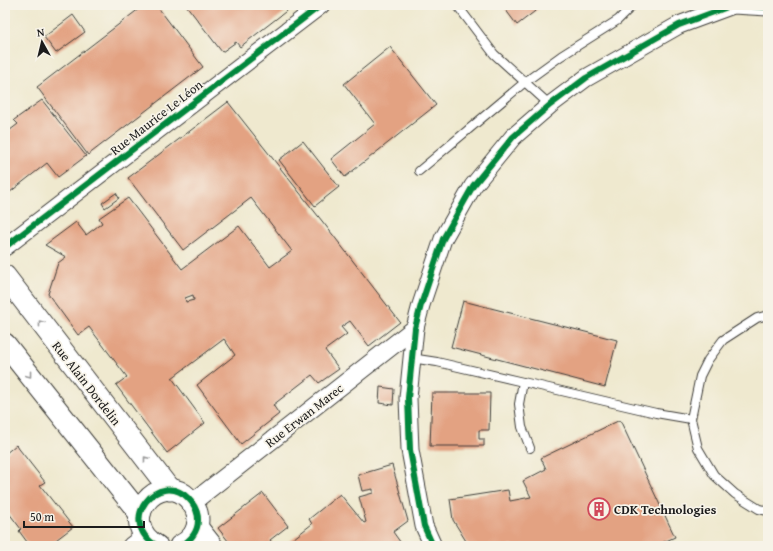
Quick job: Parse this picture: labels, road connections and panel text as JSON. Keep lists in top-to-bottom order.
{
  "streets": {
    "street": ["Rue Maurice Le Léon", "Rue Alain Dordelin", "Rue Erwan Marec"]
  },
  "places": {
    "building": ["CDK Technologies"]
  },
  "scale_bar": "50 m",
  "north": "top"
}
